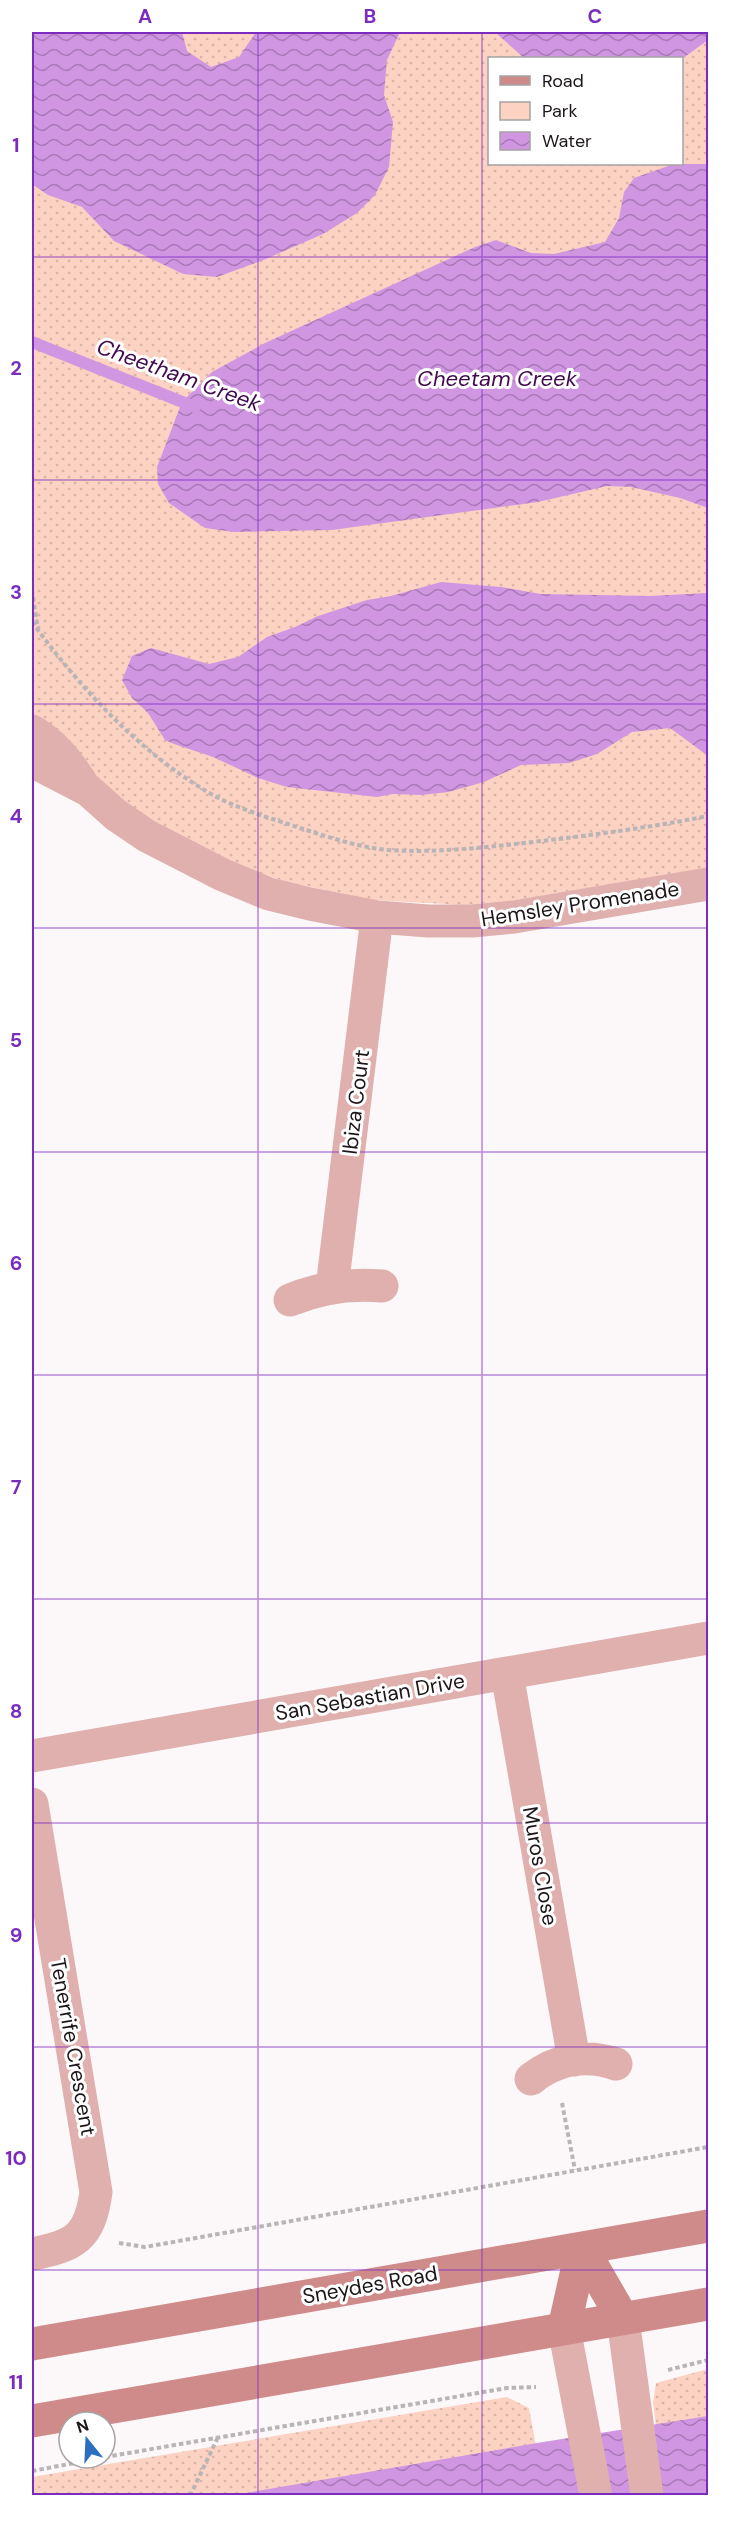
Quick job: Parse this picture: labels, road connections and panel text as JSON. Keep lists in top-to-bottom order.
{
  "streets": {
    "main road": ["Sneydes Road"],
    "street": [
      "Hemsley Promenade",
      "Ibiza Court",
      "San Sebastian Drive",
      "Muros Close",
      "Tenerrife Crescent"
    ]
  },
  "crossings": [
    ["Hemsley Promenade", "Ibiza Court"],
    ["San Sebastian Drive", "Muros Close"]
  ],
  "water": ["Cheetham Creek", "Cheetam Creek"],
  "legend": ["Road", "Park", "Water"],
  "north": "top",
  "grid": {
    "columns": ["A", "B", "C"],
    "rows": [
      "1",
      "2",
      "3",
      "4",
      "5",
      "6",
      "7",
      "8",
      "9",
      "10",
      "11"
    ]
  }
}
